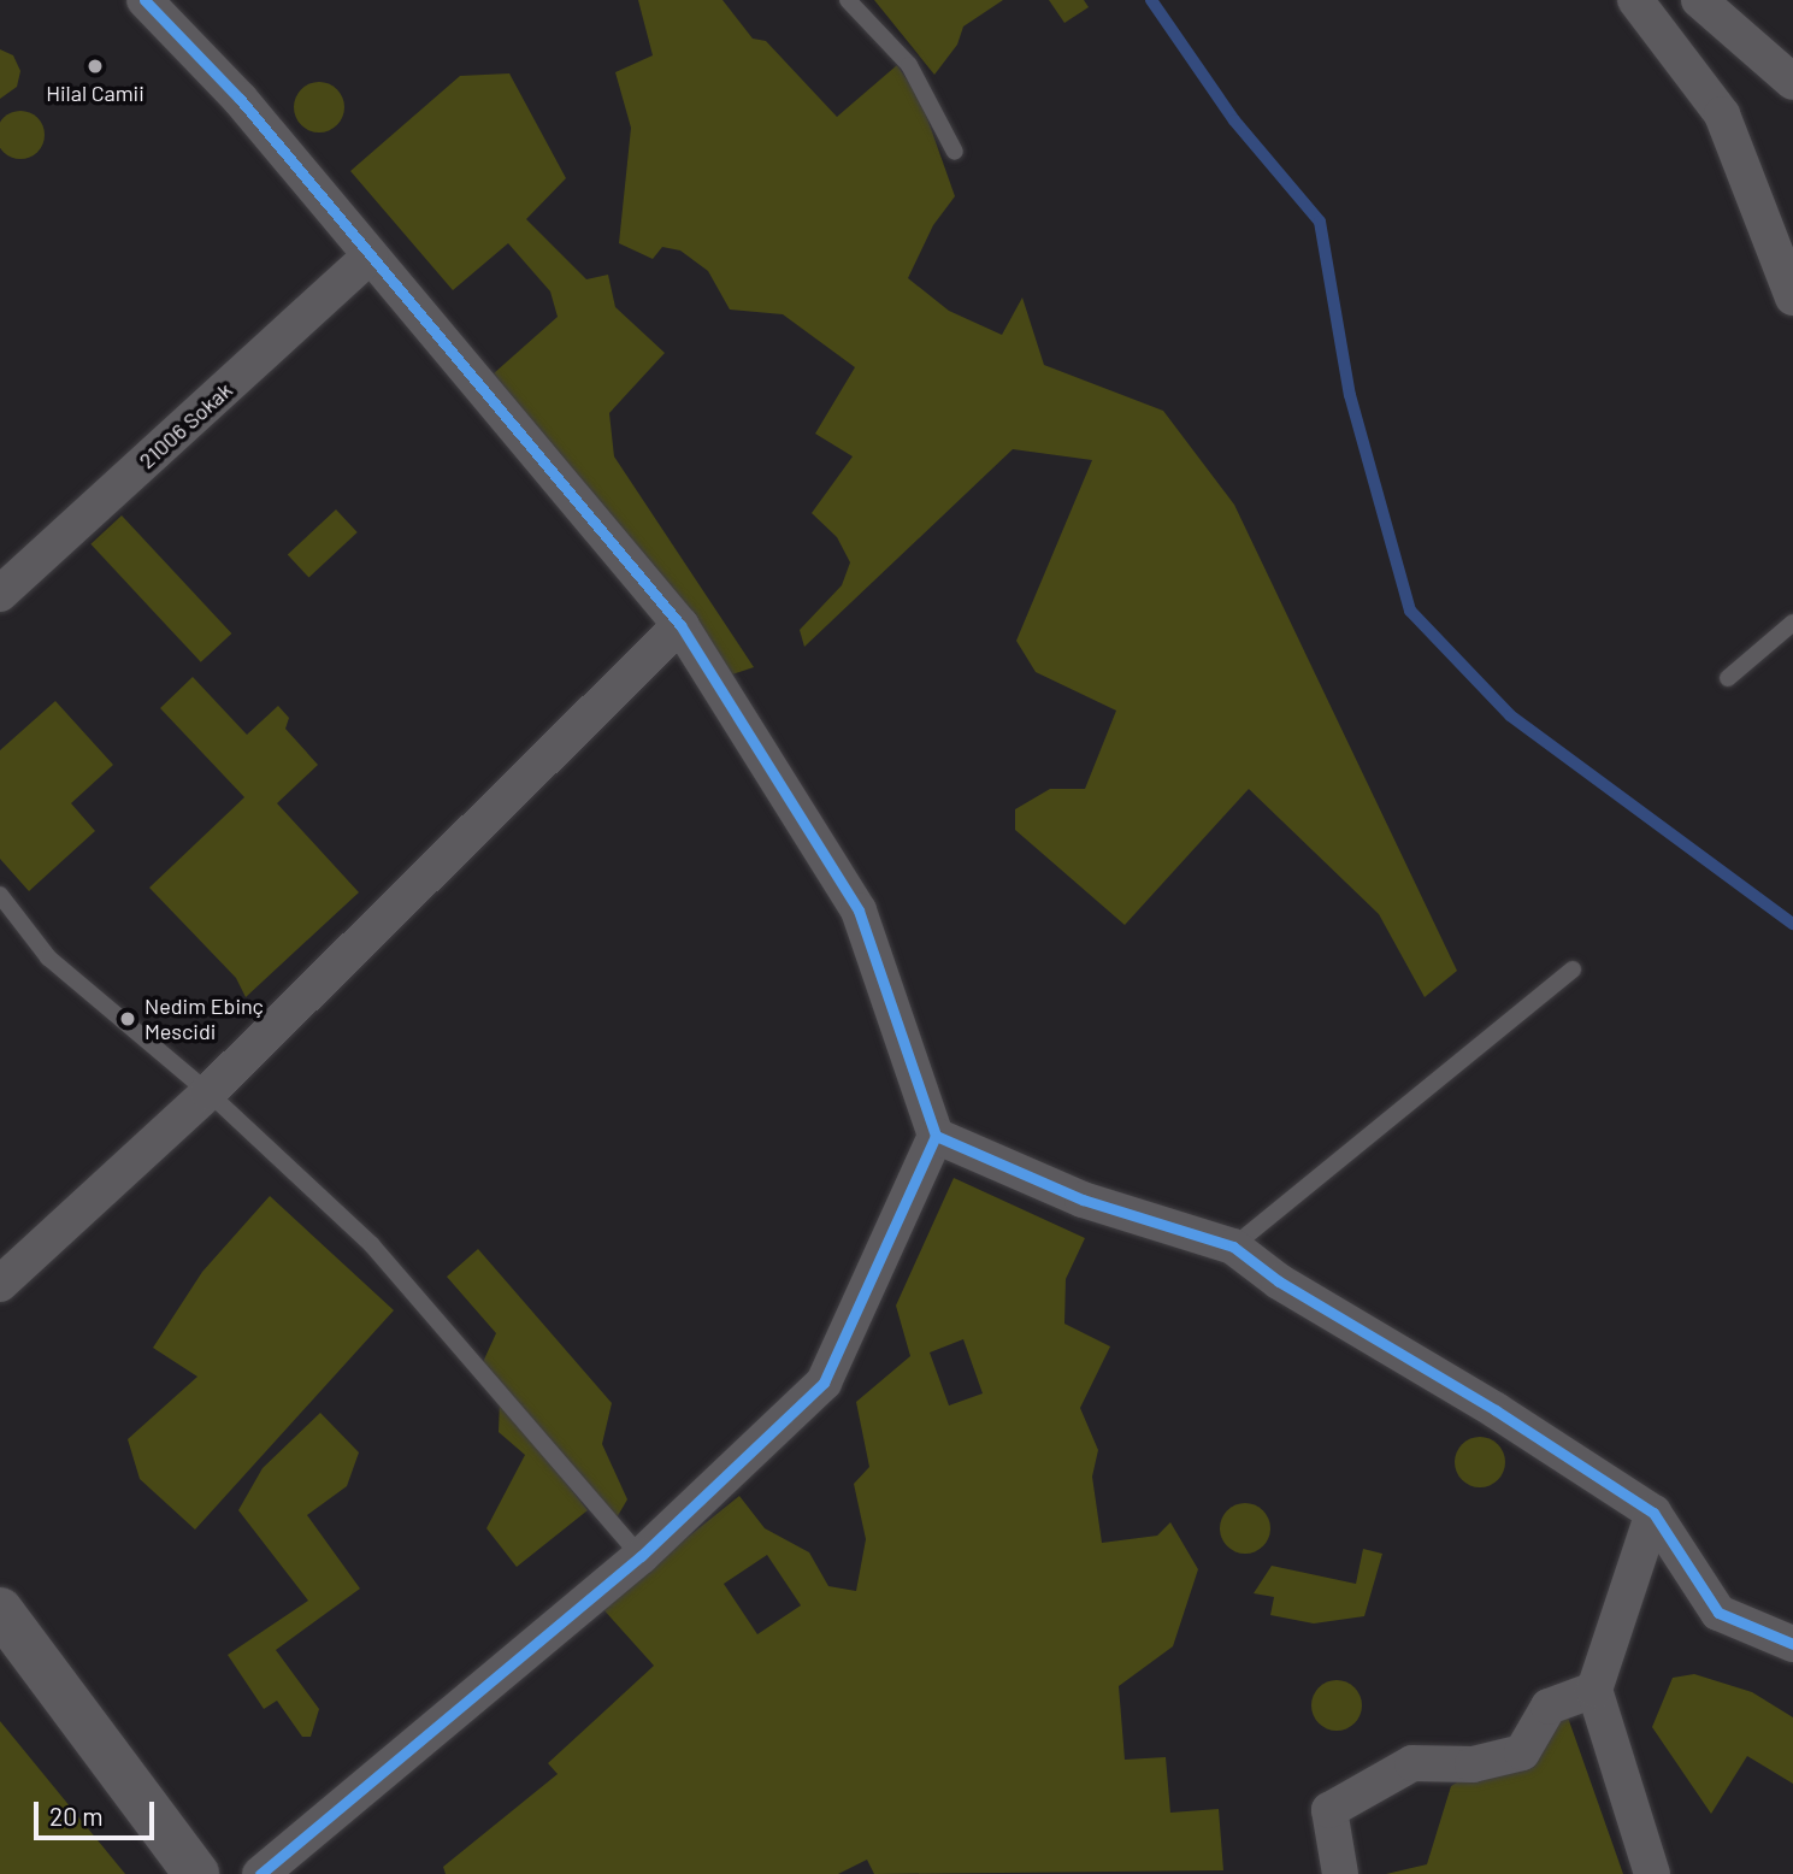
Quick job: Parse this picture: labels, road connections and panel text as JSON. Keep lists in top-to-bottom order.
{
  "streets": {
    "street": ["21006 Sokak"]
  },
  "places": ["Hilal Camii", "Nedim Ebinç Mescidi"],
  "scale_bar": "20 m"
}
